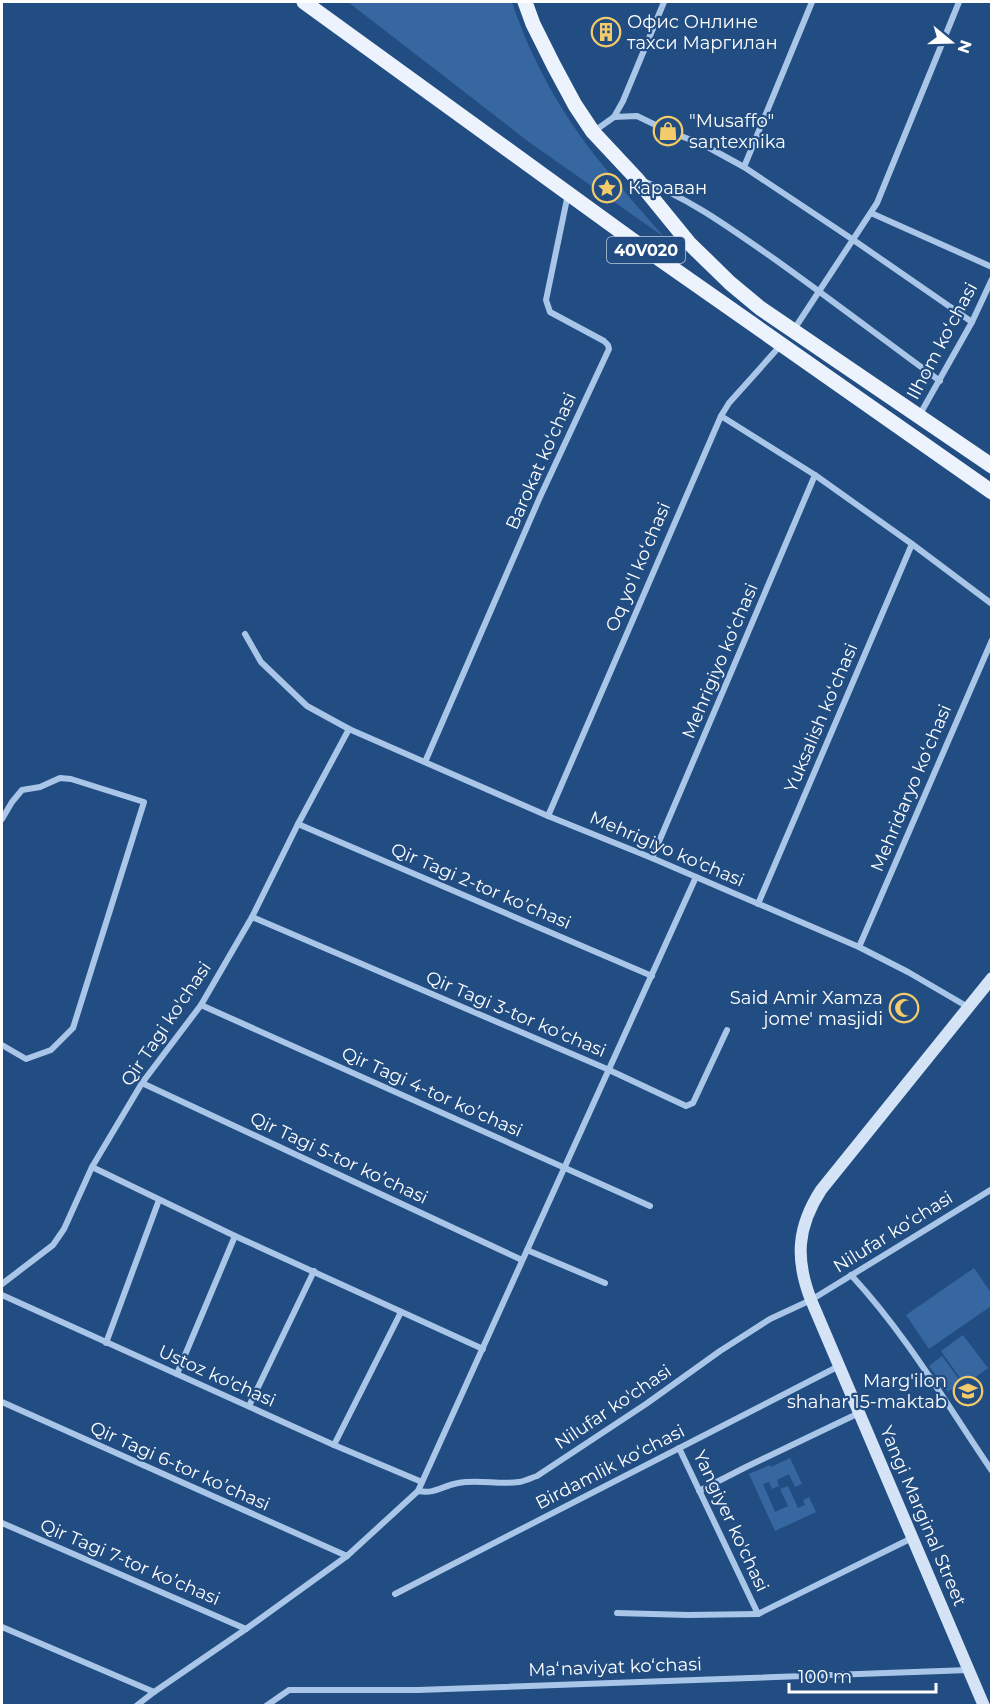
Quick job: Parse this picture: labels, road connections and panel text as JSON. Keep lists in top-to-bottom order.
{
  "streets": {
    "main road": ["40V020", "Yangi Marginal Street"],
    "street": [
      "Ilhom koʻchasi",
      "Barokat koʻchasi",
      "Oq yoʻl koʻchasi",
      "Mehrigiyo koʻchasi",
      "Yuksalish koʻchasi",
      "Mehridaryo koʻchasi",
      "Mehrigiyo ko'chasi",
      "Qir Tagi 2-tor koʼchasi",
      "Qir Tagi 3-tor koʼchasi",
      "Qir Tagi ko'chasi",
      "Qir Tagi 4-tor koʼchasi",
      "Qir Tagi 5-tor koʼchasi",
      "Nilufar koʻchasi",
      "Ustoz ko'chasi",
      "Nilufar ko'chasi",
      "Qir Tagi 6-tor koʼchasi",
      "Birdamlik koʻchasi",
      "Yangiyer ko'chasi",
      "Qir Tagi 7-tor koʼchasi",
      "Maʻnaviyat koʻchasi"
    ]
  },
  "crossings": [
    ["40V020", "Ilhom koʻchasi"],
    ["40V020", "Barokat koʻchasi"],
    ["40V020", "Oq yoʻl koʻchasi"],
    ["Barokat koʻchasi", "Mehrigiyo ko'chasi"],
    ["Oq yoʻl koʻchasi", "Mehrigiyo ko'chasi"],
    ["Mehrigiyo koʻchasi", "Mehrigiyo ko'chasi"],
    ["Yuksalish koʻchasi", "Mehrigiyo ko'chasi"],
    ["Mehridaryo koʻchasi", "Mehrigiyo ko'chasi"],
    ["Mehrigiyo ko'chasi", "Qir Tagi ko'chasi"],
    ["Mehrigiyo ko'chasi", "Yangi Marginal Street"],
    ["Qir Tagi 2-tor koʼchasi", "Qir Tagi ko'chasi"],
    ["Qir Tagi 3-tor koʼchasi", "Qir Tagi ko'chasi"],
    ["Qir Tagi ko'chasi", "Qir Tagi 4-tor koʼchasi"],
    ["Qir Tagi ko'chasi", "Qir Tagi 5-tor koʼchasi"],
    ["Nilufar koʻchasi", "Nilufar ko'chasi"],
    ["Nilufar koʻchasi", "Yangi Marginal Street"],
    ["Nilufar ko'chasi", "Yangi Marginal Street"],
    ["Birdamlik koʻchasi", "Yangi Marginal Street"],
    ["Birdamlik koʻchasi", "Yangiyer ko'chasi"],
    ["Yangi Marginal Street", "Yangiyer ko'chasi"],
    ["Yangi Marginal Street", "Maʻnaviyat koʻchasi"]
  ],
  "places": {
    "building": ["Офис Онлине тахси Маргилан"],
    "shop": ["\"Musaffo\" santexnika"],
    "place": ["Караван"],
    "mosque": ["Said Amir Xamza jome' masjidi"],
    "school or university": ["Marg'ilon shahar 15-maktab"]
  },
  "scale_bar": "100 m",
  "north": "right"
}
